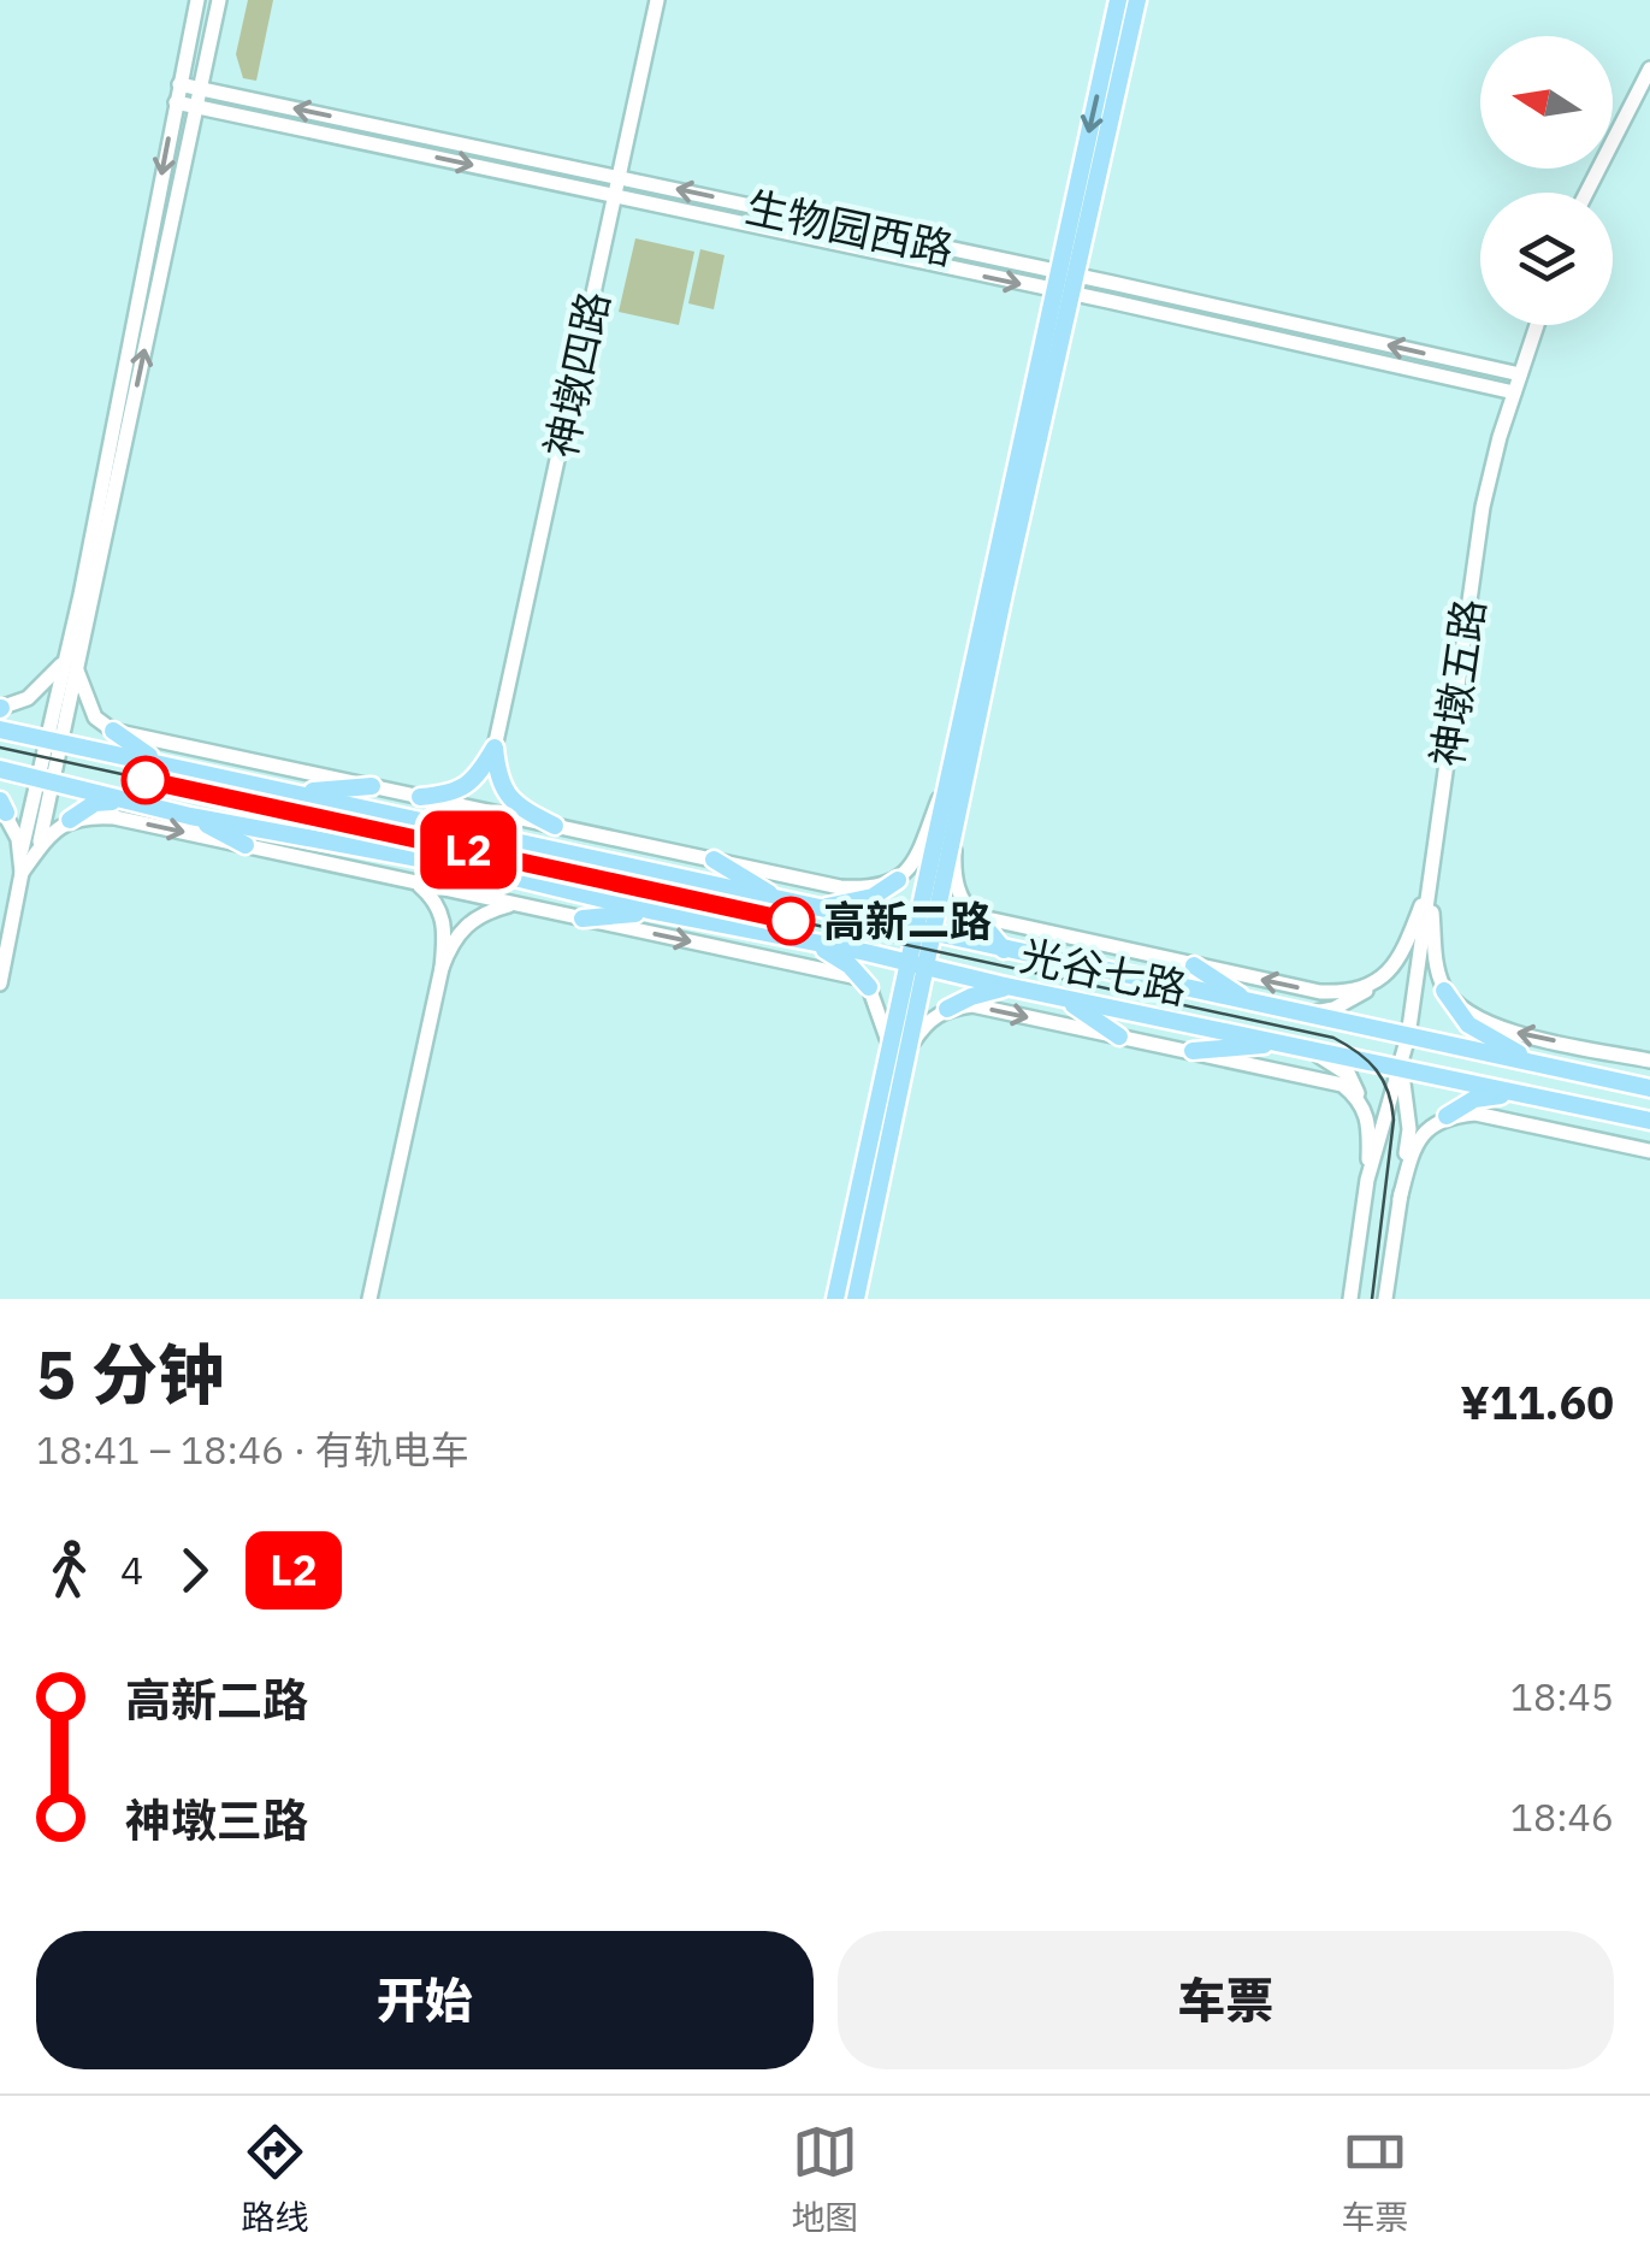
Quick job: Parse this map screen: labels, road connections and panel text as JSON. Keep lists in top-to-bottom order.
{
  "streets": {
    "main road": ["光谷七路"],
    "street": ["生物园西路", "神墩四路", "神墩五路"]
  },
  "crossings": [
    ["生物园西路", "神墩四路"],
    ["生物园西路", "神墩五路"],
    ["神墩五路", "光谷七路"]
  ],
  "places": ["高新二路"],
  "lines": ["tram line L2"],
  "north": "left",
  "page": {
    "on_map": "L2",
    "heading": ["5 分钟", "18:41 – 18:46 · 有轨电车", "¥11.60"],
    "legs": ["4", "L2"],
    "list": [
      {
        "name": "高新二路",
        "value": "18:45"
      },
      {
        "name": "神墩三路",
        "value": "18:46"
      }
    ],
    "buttons": ["开始", "车票"],
    "tabs": ["路线", "地图", "车票"]
  }
}
